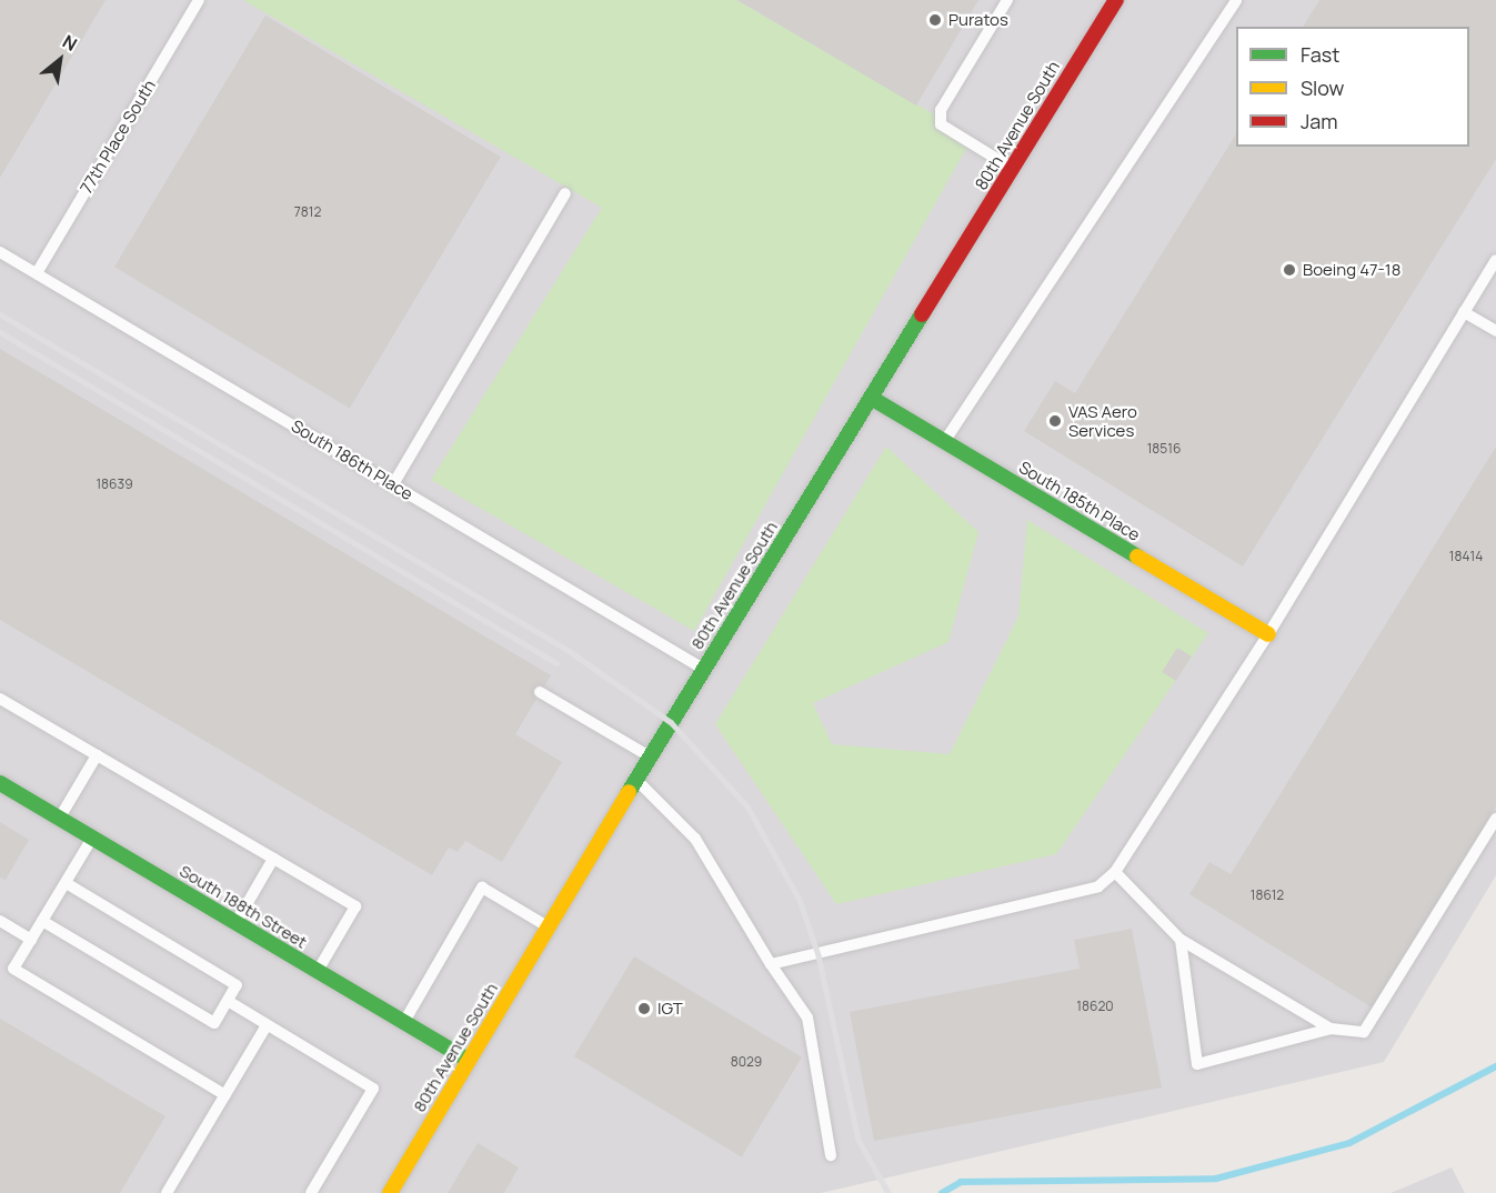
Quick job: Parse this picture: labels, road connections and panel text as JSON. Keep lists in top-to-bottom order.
{
  "streets": {
    "street": ["80th Avenue South", "South 185th Place", "South 188th Street"],
    "lane": ["77th Place South", "South 186th Place"]
  },
  "crossings": [
    ["80th Avenue South", "South 186th Place"],
    ["80th Avenue South", "South 185th Place"],
    ["80th Avenue South", "South 188th Street"],
    ["77th Place South", "South 186th Place"]
  ],
  "places": [
    "Puratos",
    "Boeing 47-18",
    "VAS Aero Services",
    "IGT"
  ],
  "house_numbers": [
    "7812",
    "18516",
    "18639",
    "18414",
    "18612",
    "18620",
    "8029"
  ],
  "legend": ["Fast", "Slow", "Jam"],
  "north": "top right"
}
